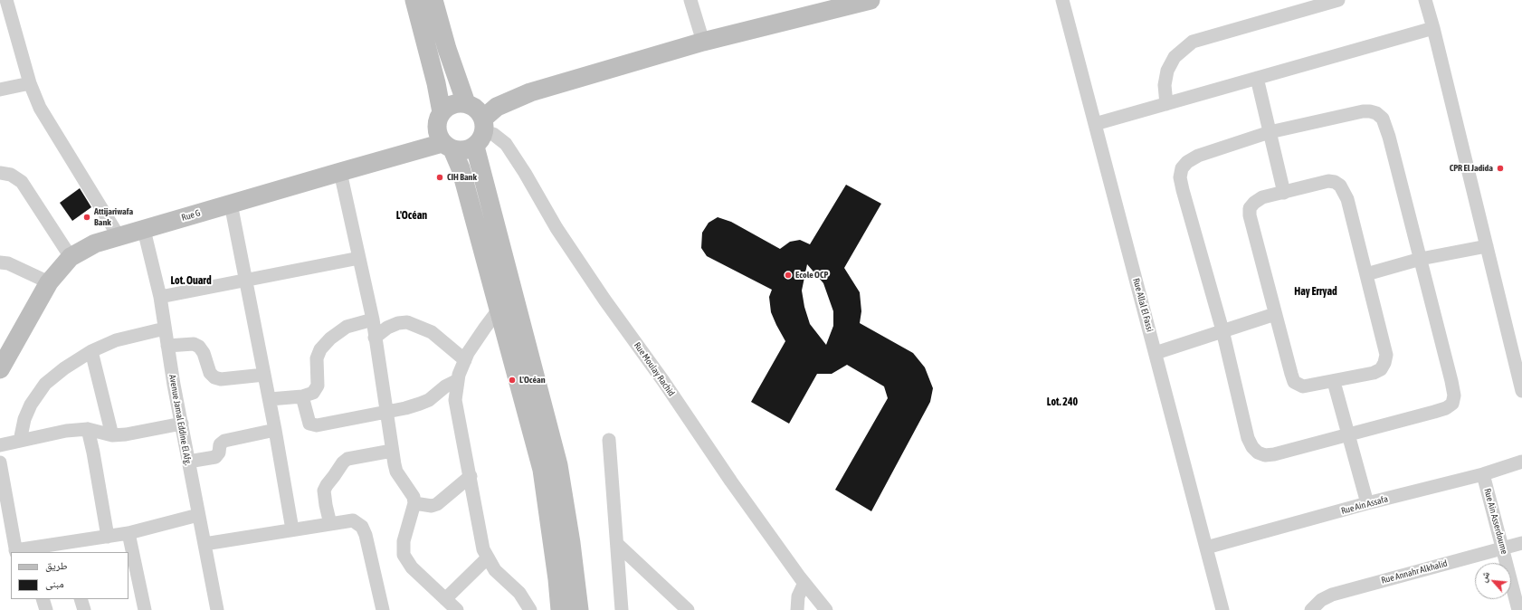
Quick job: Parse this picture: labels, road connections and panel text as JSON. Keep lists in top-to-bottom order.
{
  "streets": {
    "main road": ["Rue G"],
    "street": [
      "Rue Allal El Fassi",
      "Rue Moulay Rachid",
      "Avenue Jamal Eddine El Afg.",
      "Rue Ain Assafa",
      "Rue Ain Asserdoume",
      "Rue Annahr Alkhalid"
    ]
  },
  "crossings": [
    ["Rue G", "Rue Moulay Rachid"],
    ["Rue G", "Avenue Jamal Eddine El Afg."],
    ["Rue Allal El Fassi", "Rue Ain Assafa"],
    ["Rue Ain Assafa", "Rue Ain Asserdoume"],
    ["Rue Ain Asserdoume", "Rue Annahr Alkhalid"]
  ],
  "districts": [
    "L'Océan",
    "Lot. Ouard",
    "Hay Erryad",
    "Lot. 240"
  ],
  "places": [
    "CPR El Jadida",
    "CIH Bank",
    "Attijariwafa Bank",
    "Ecole OCP",
    "L'Océan"
  ],
  "legend": ["طريق", "مبنى"],
  "north": "top left"
}
